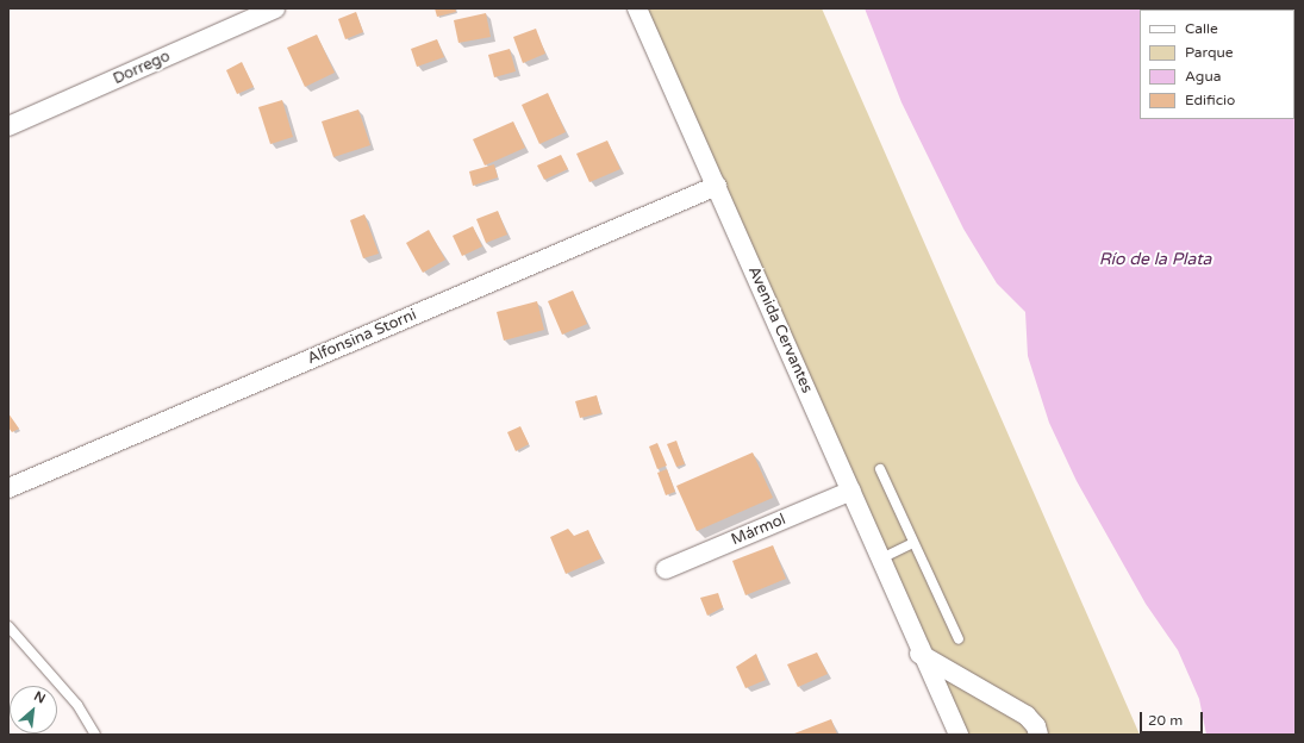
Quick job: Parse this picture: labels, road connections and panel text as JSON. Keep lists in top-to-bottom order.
{
  "streets": {
    "street": [
      "Dorrego",
      "Avenida Cervantes",
      "Alfonsina Storni",
      "Mármol"
    ]
  },
  "crossings": [
    ["Avenida Cervantes", "Alfonsina Storni"],
    ["Avenida Cervantes", "Mármol"]
  ],
  "water": ["Río de la Plata"],
  "legend": [
    "Calle",
    "Parque",
    "Agua",
    "Edificio"
  ],
  "scale_bar": "20 m",
  "north": "top right"
}
